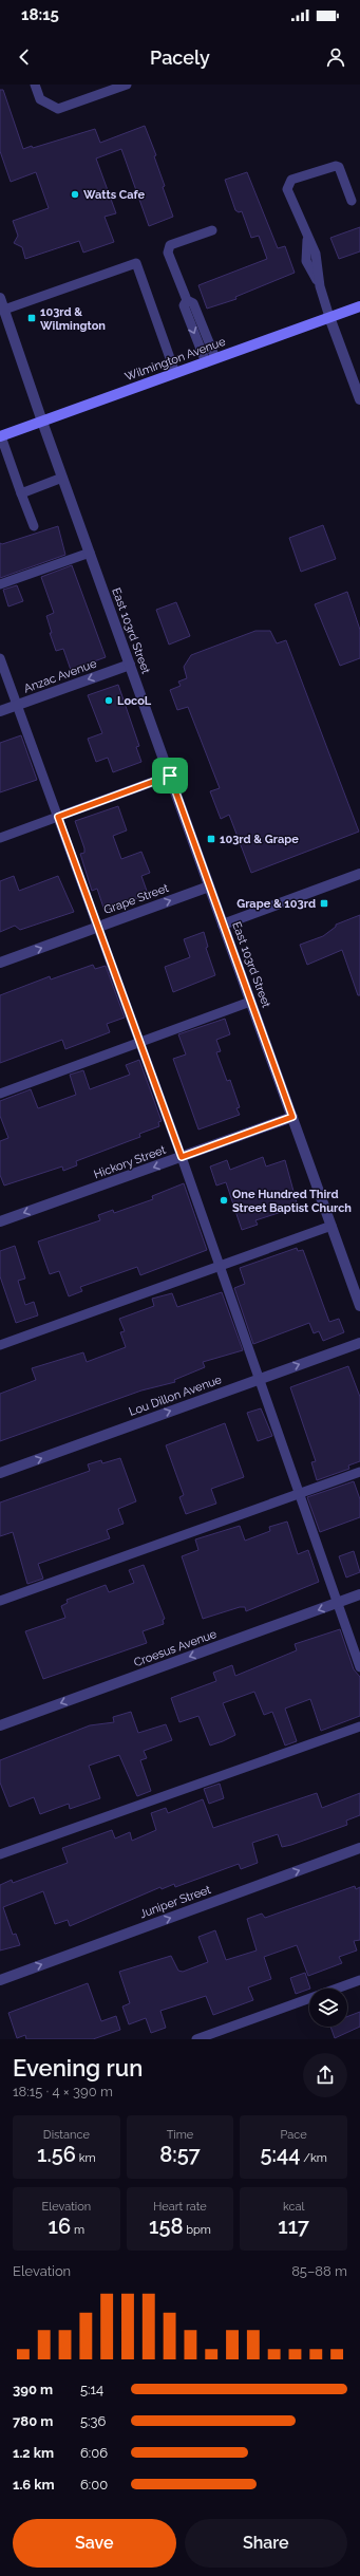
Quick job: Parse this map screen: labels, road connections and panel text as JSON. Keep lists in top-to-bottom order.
{
  "streets": {
    "main road": ["Wilmington Avenue"],
    "street": [
      "East 103rd Street",
      "Anzac Avenue",
      "Grape Street",
      "Hickory Street",
      "Lou Dillon Avenue",
      "Croesus Avenue",
      "Juniper Street"
    ]
  },
  "crossings": [
    ["Wilmington Avenue", "East 103rd Street"],
    ["East 103rd Street", "Anzac Avenue"],
    ["East 103rd Street", "Grape Street"],
    ["East 103rd Street", "Hickory Street"]
  ],
  "one_way": [
    "Anzac Avenue",
    "Grape Street",
    "Hickory Street",
    "Lou Dillon Avenue",
    "Croesus Avenue",
    "Juniper Street"
  ],
  "places": {
    "other": ["Watts Cafe", "LocoL", "One Hundred Third Street Baptist Church"],
    "transit": ["103rd & Wilmington", "103rd & Grape", "Grape & 103rd"]
  },
  "page": {
    "status": "18:15",
    "header": "Pacely",
    "heading": ["Evening run", "18:15 · 4 × 390 m"],
    "stats": [
      ["Distance", "1.56 km"],
      ["Time", "8:57"],
      ["Pace", "5:44 /km"],
      ["Elevation", "16 m"],
      ["Heart rate", "158 bpm"],
      ["kcal", "117"]
    ],
    "chart": ["Elevation", "85–88 m"],
    "list": [
      {
        "name": "390 m",
        "note": "5:14"
      },
      {
        "name": "780 m",
        "note": "5:36"
      },
      {
        "name": "1.2 km",
        "note": "6:06"
      },
      {
        "name": "1.6 km",
        "note": "6:00"
      }
    ],
    "buttons": ["Save", "Share"]
  }
}
